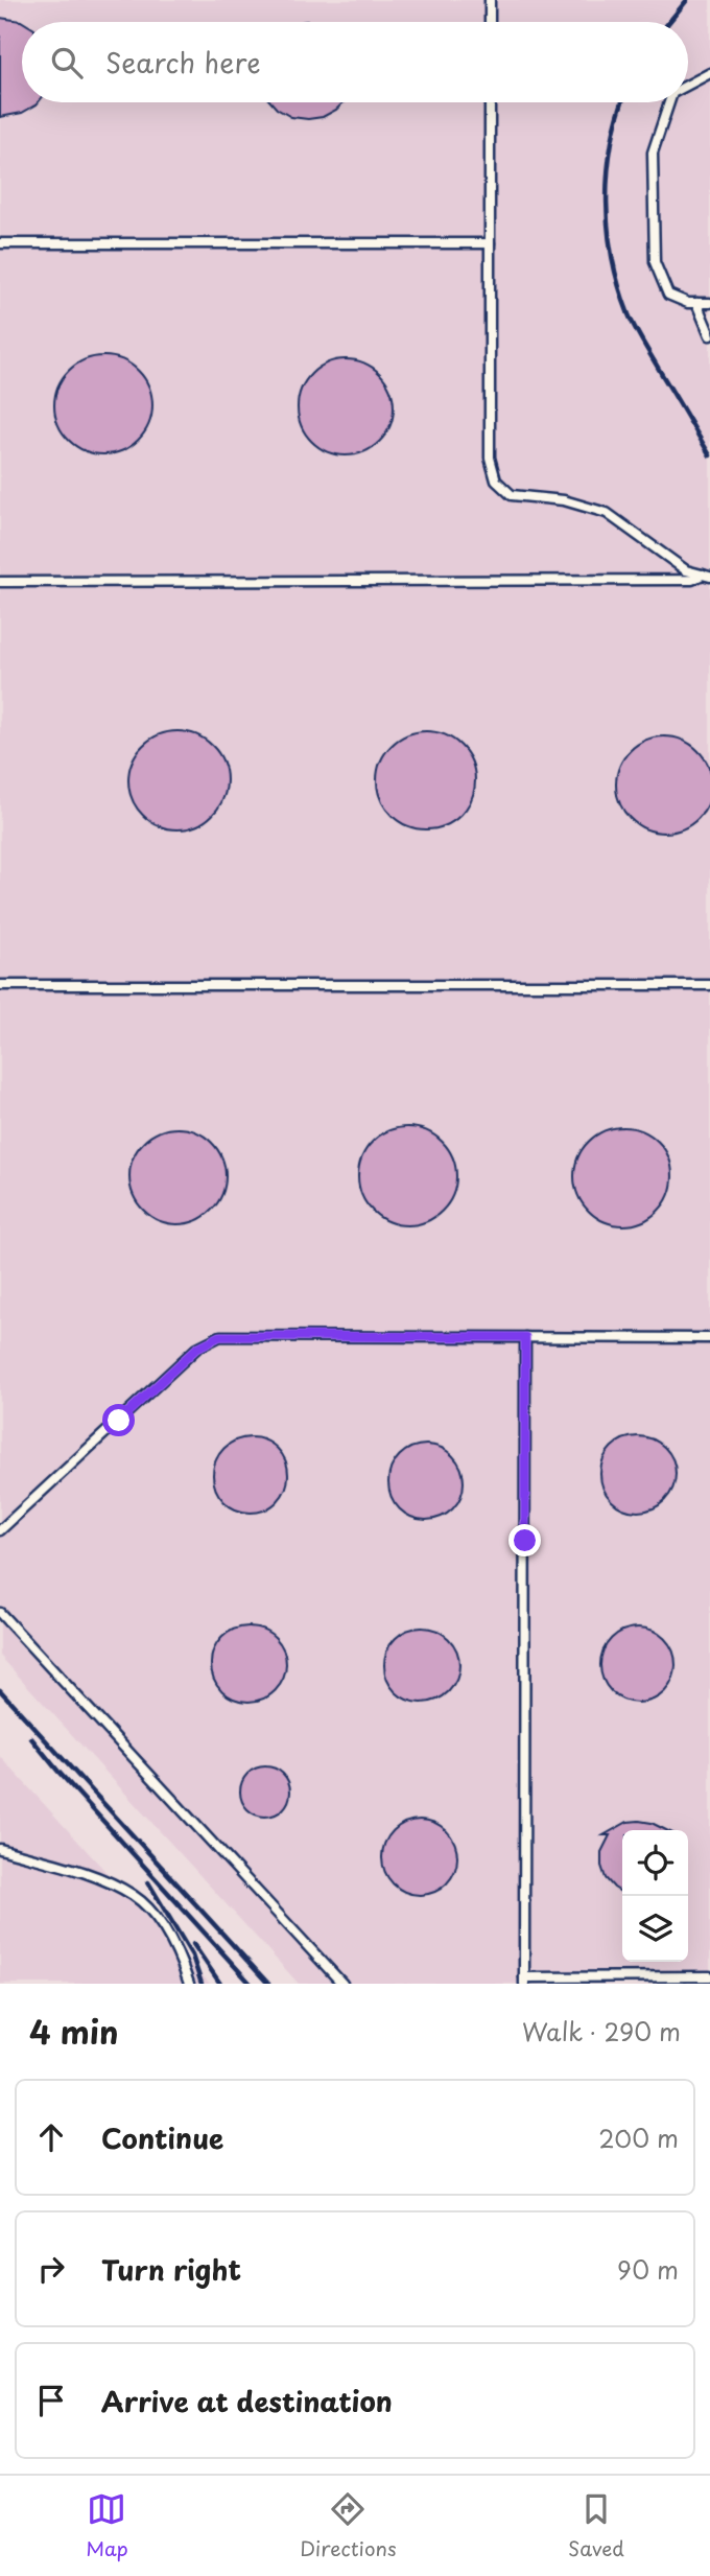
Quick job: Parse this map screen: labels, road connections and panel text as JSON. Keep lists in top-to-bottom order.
{
  "page": {
    "search": "Search here",
    "heading": ["4 min", "Walk · 290 m"],
    "list": [
      ["Continue", "200 m"],
      ["Turn right", "90 m"],
      "Arrive at destination"
    ],
    "nav": ["Map", "Directions", "Saved"]
  }
}
